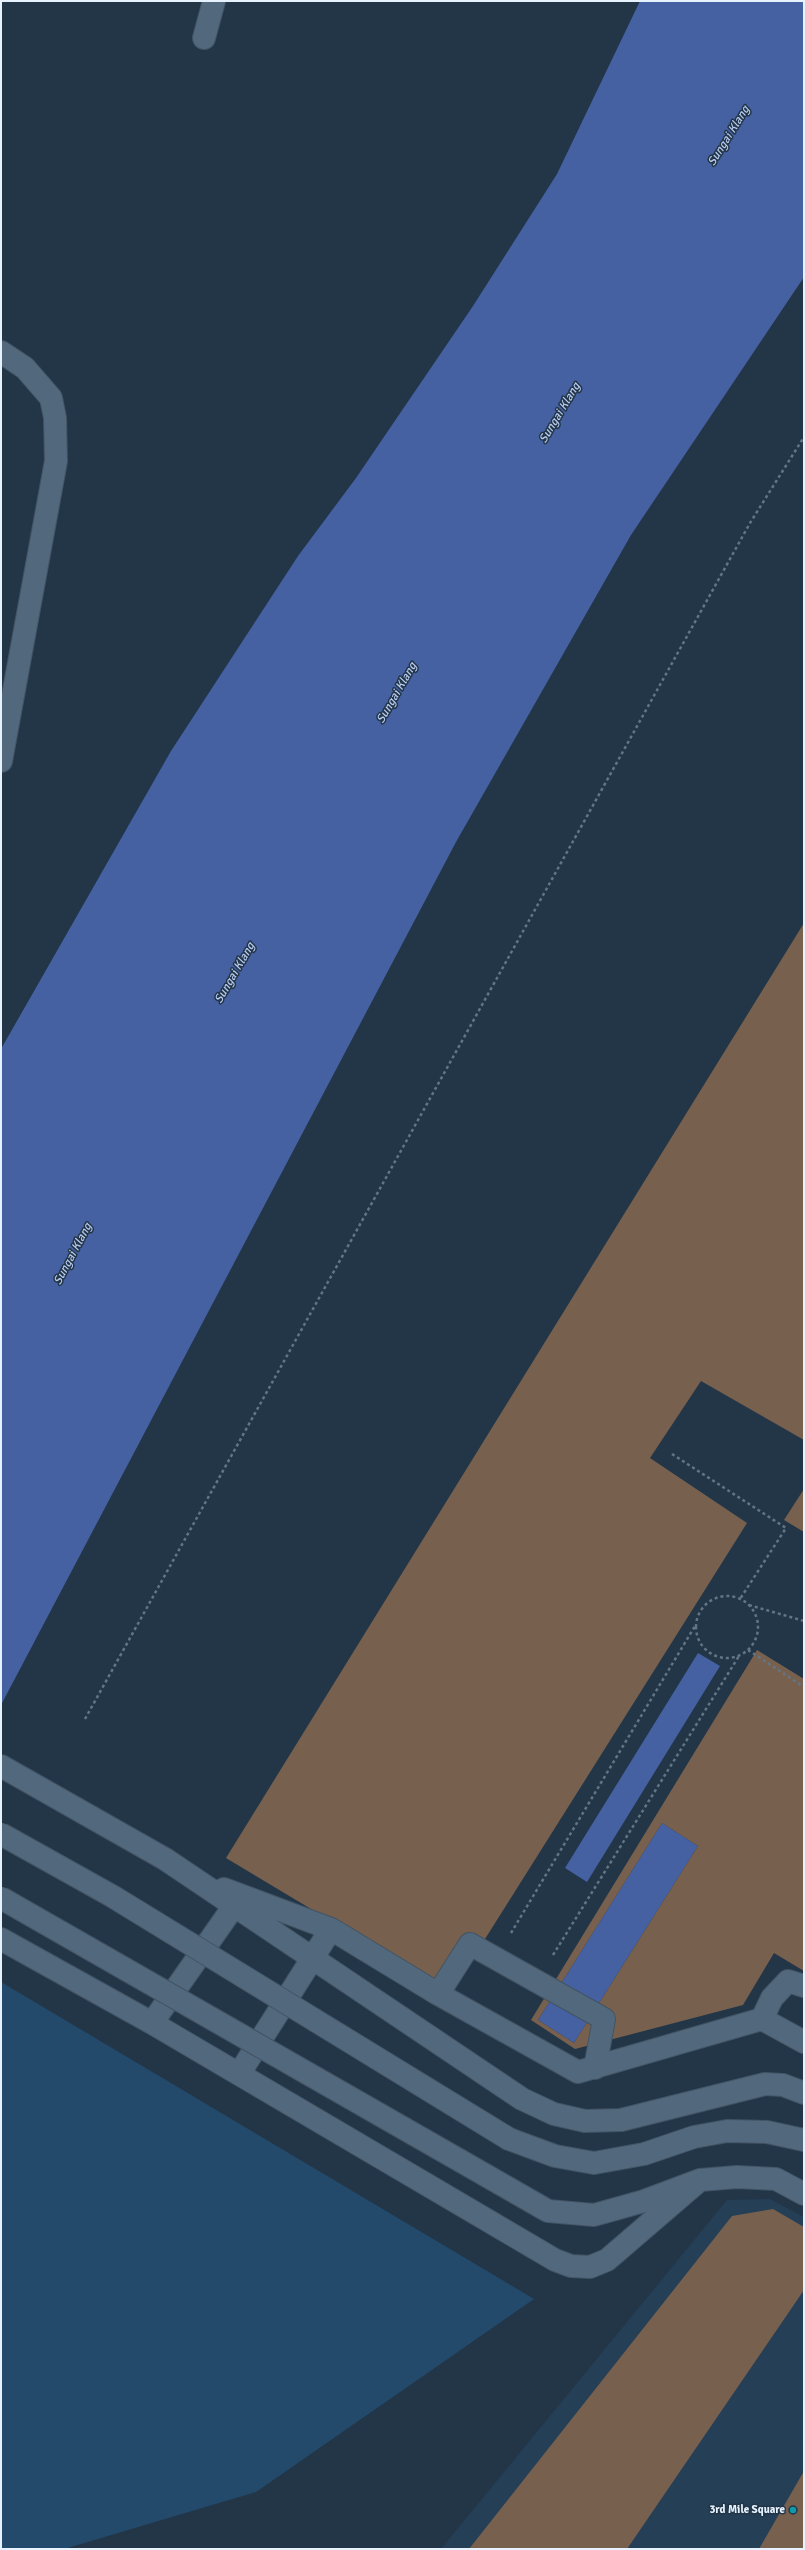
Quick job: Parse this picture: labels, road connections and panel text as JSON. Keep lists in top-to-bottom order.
{
  "water": ["Sungai Klang"],
  "places": ["3rd Mile Square"]
}
